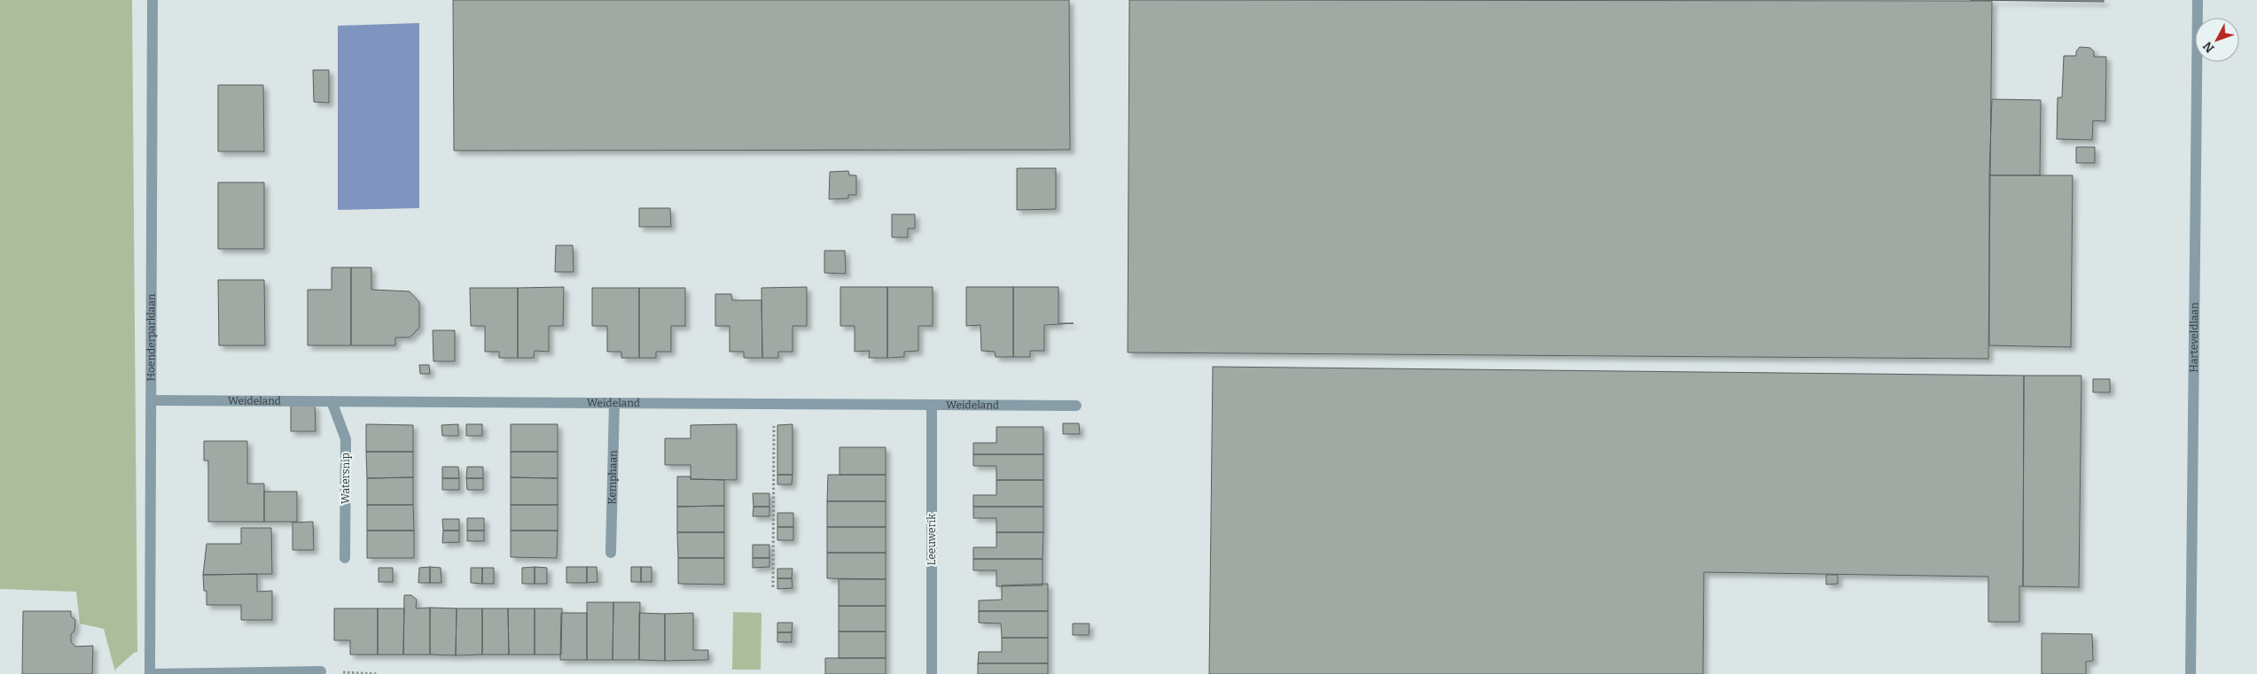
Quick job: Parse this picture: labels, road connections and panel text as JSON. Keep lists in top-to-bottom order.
{
  "streets": {
    "street": [
      "Hoenderparklaan",
      "Harteveldlaan",
      "Weideland",
      "Kemphaan",
      "Watersnip",
      "Leeuwerik"
    ]
  },
  "crossings": [
    ["Hoenderparklaan", "Weideland"],
    ["Weideland", "Kemphaan"],
    ["Weideland", "Watersnip"],
    ["Weideland", "Leeuwerik"]
  ],
  "north": "bottom left"
}
